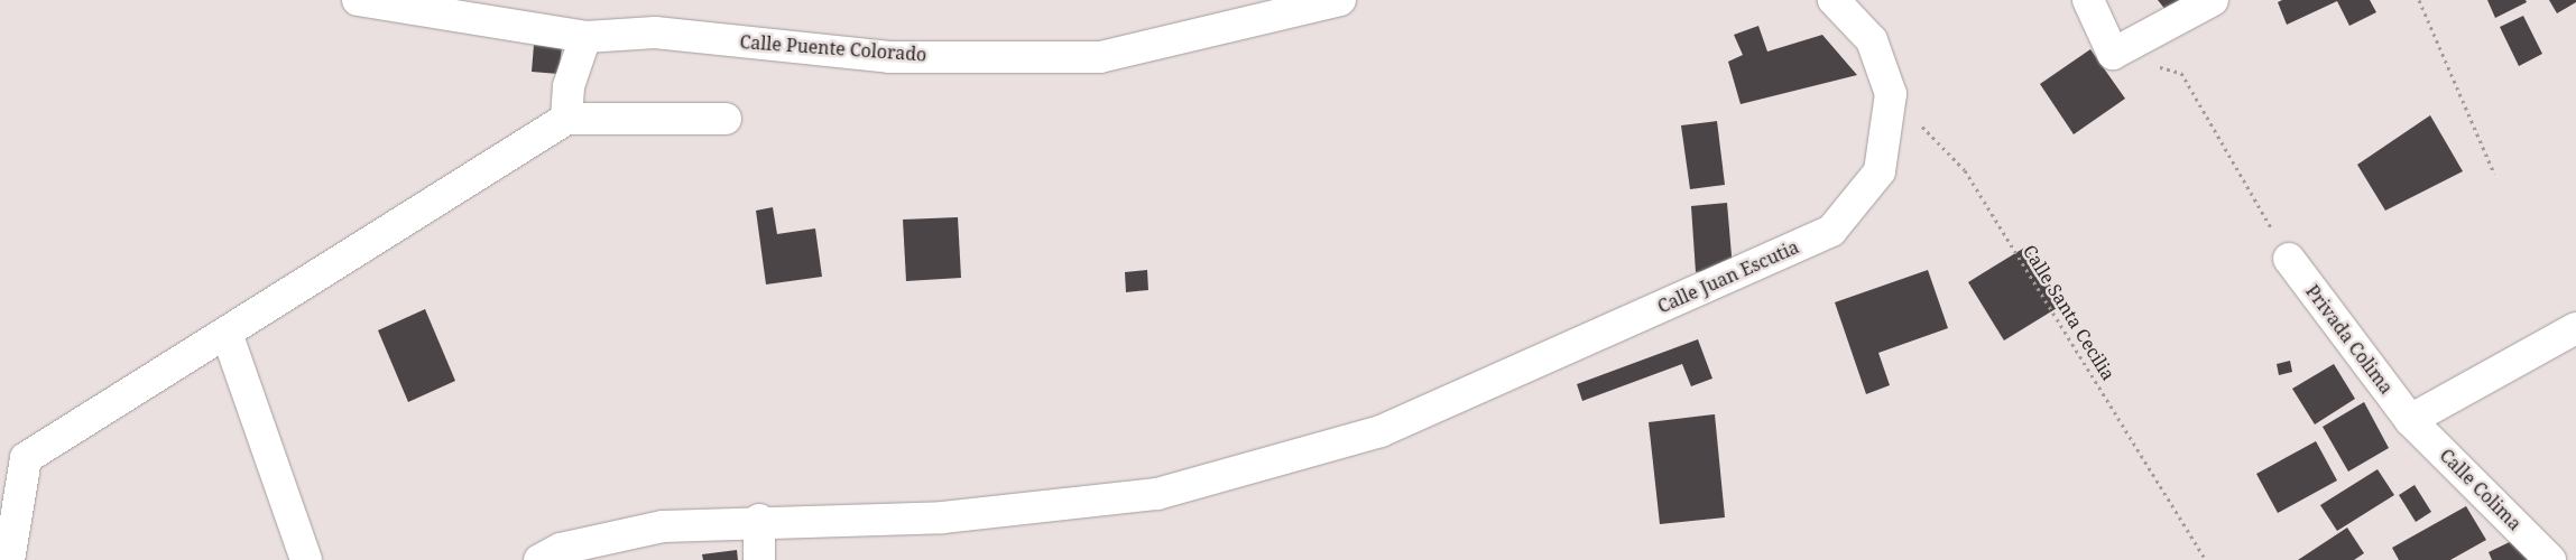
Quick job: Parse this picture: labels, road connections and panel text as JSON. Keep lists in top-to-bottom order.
{
  "streets": {
    "street": [
      "Calle Puente Colorado",
      "Calle Juan Escutia",
      "Privada Colima",
      "Calle Colima"
    ],
    "path": ["Calle Santa Cecilia"]
  },
  "crossings": [
    ["Calle Juan Escutia", "Calle Santa Cecilia"],
    ["Privada Colima", "Calle Colima"]
  ]
}
